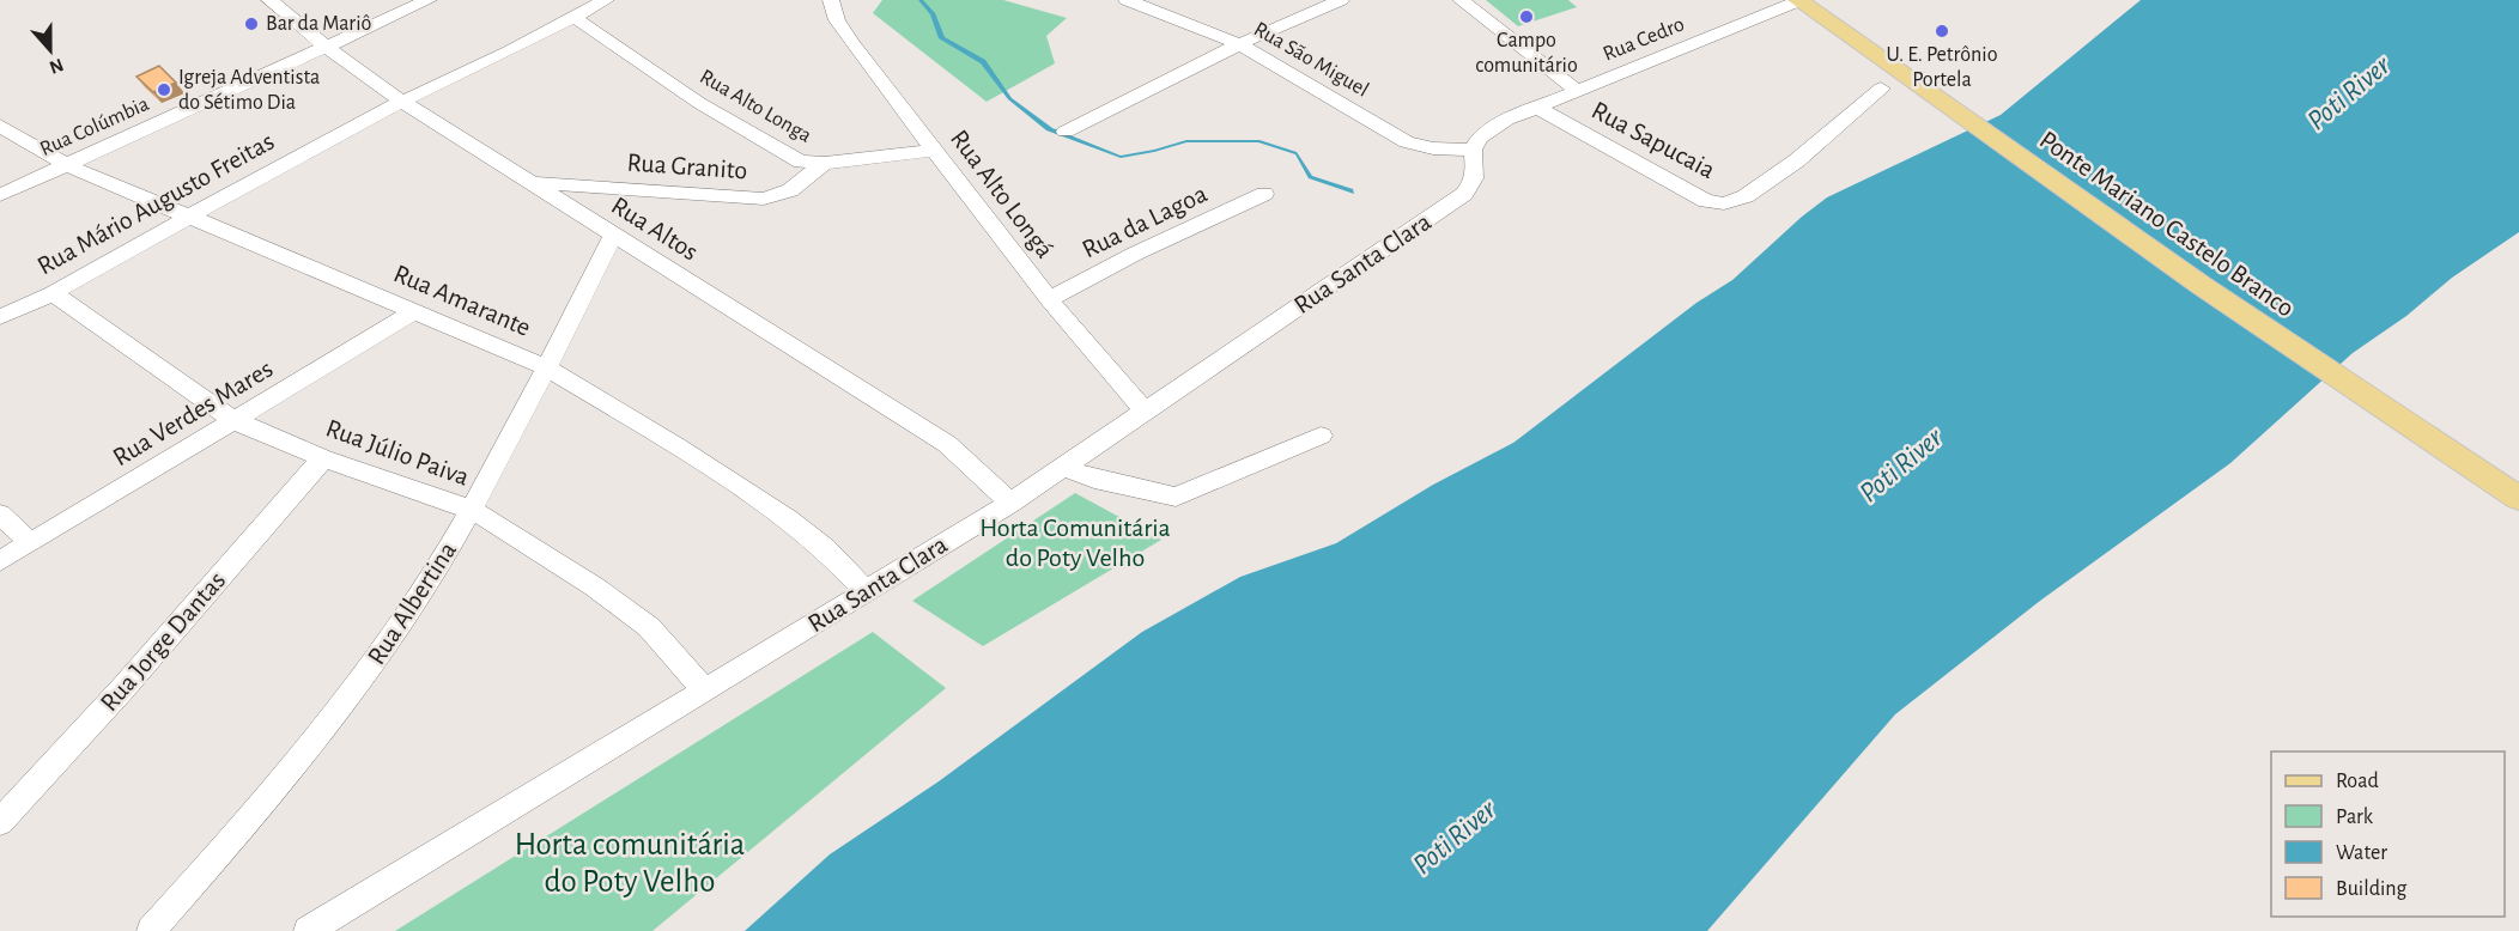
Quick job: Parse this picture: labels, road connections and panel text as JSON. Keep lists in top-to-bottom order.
{
  "streets": {
    "main road": ["Ponte Mariano Castelo Branco"],
    "street": [
      "Rua Cedro",
      "Rua São Miguel",
      "Rua Alto Longa",
      "Rua Colúmbia",
      "Rua Sapucaia",
      "Rua Granito",
      "Rua Alto Longá",
      "Rua Mário Augusto Freitas",
      "Rua da Lagoa",
      "Rua Altos",
      "Rua Santa Clara",
      "Rua Amarante",
      "Rua Verdes Mares",
      "Rua Júlio Paiva",
      "Rua Albertina",
      "Rua Jorge Dantas"
    ]
  },
  "crossings": [
    ["Rua Cedro", "Rua São Miguel"],
    ["Rua Cedro", "Rua Sapucaia"],
    ["Rua Cedro", "Ponte Mariano Castelo Branco"],
    ["Rua Cedro", "Rua Santa Clara"],
    ["Rua São Miguel", "Rua Santa Clara"],
    ["Rua Alto Longa", "Rua Granito"],
    ["Rua Alto Longa", "Rua Alto Longá"],
    ["Rua Alto Longa", "Rua Mário Augusto Freitas"],
    ["Rua Colúmbia", "Rua Altos"],
    ["Rua Colúmbia", "Rua Amarante"],
    ["Rua Granito", "Rua Altos"],
    ["Rua Alto Longá", "Rua da Lagoa"],
    ["Rua Alto Longá", "Rua Santa Clara"],
    ["Rua Mário Augusto Freitas", "Rua Altos"],
    ["Rua Mário Augusto Freitas", "Rua Amarante"],
    ["Rua Mário Augusto Freitas", "Rua Júlio Paiva"],
    ["Rua Altos", "Rua Santa Clara"],
    ["Rua Altos", "Rua Albertina"],
    ["Rua Santa Clara", "Rua Amarante"],
    ["Rua Santa Clara", "Rua Júlio Paiva"],
    ["Rua Amarante", "Rua Verdes Mares"],
    ["Rua Amarante", "Rua Albertina"],
    ["Rua Verdes Mares", "Rua Júlio Paiva"],
    ["Rua Júlio Paiva", "Rua Albertina"],
    ["Rua Júlio Paiva", "Rua Jorge Dantas"]
  ],
  "water": ["Poti River"],
  "parks": ["Horta Comunitária do Poty Velho", "Horta comunitária do Poty Velho"],
  "places": [
    "Campo comunitário",
    "Bar da Mariô",
    "U. E. Petrônio Portela",
    "Igreja Adventista do Sétimo Dia"
  ],
  "legend": [
    "Road",
    "Park",
    "Water",
    "Building"
  ],
  "north": "bottom"
}
